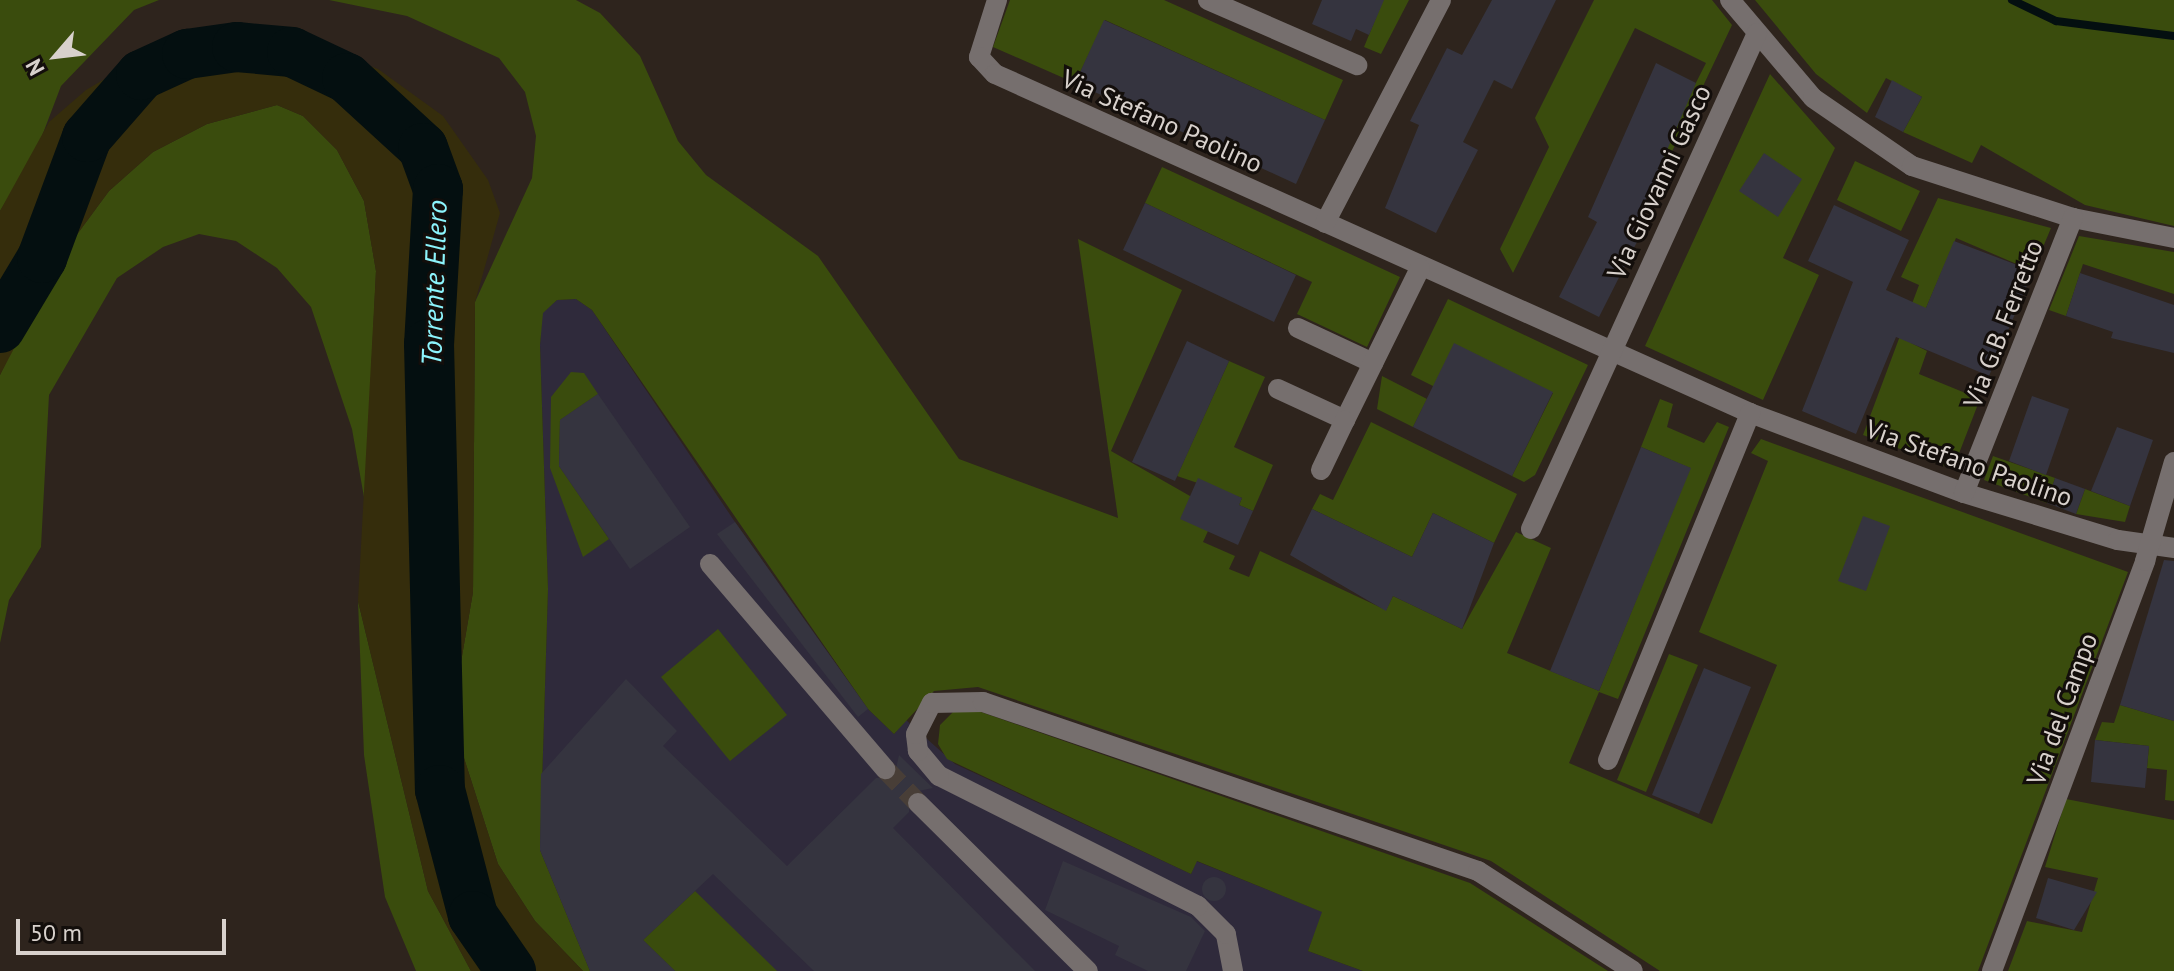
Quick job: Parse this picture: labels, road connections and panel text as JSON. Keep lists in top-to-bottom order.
{
  "streets": {
    "street": [
      "Via Stefano Paolino",
      "Via Giovanni Gasco",
      "Via G.B. Ferretto",
      "Via del Campo"
    ]
  },
  "crossings": [
    ["Via Stefano Paolino", "Via Giovanni Gasco"],
    ["Via Stefano Paolino", "Via G.B. Ferretto"],
    ["Via Stefano Paolino", "Via del Campo"]
  ],
  "water": ["Torrente Ellero"],
  "scale_bar": "50 m",
  "north": "bottom left"
}
